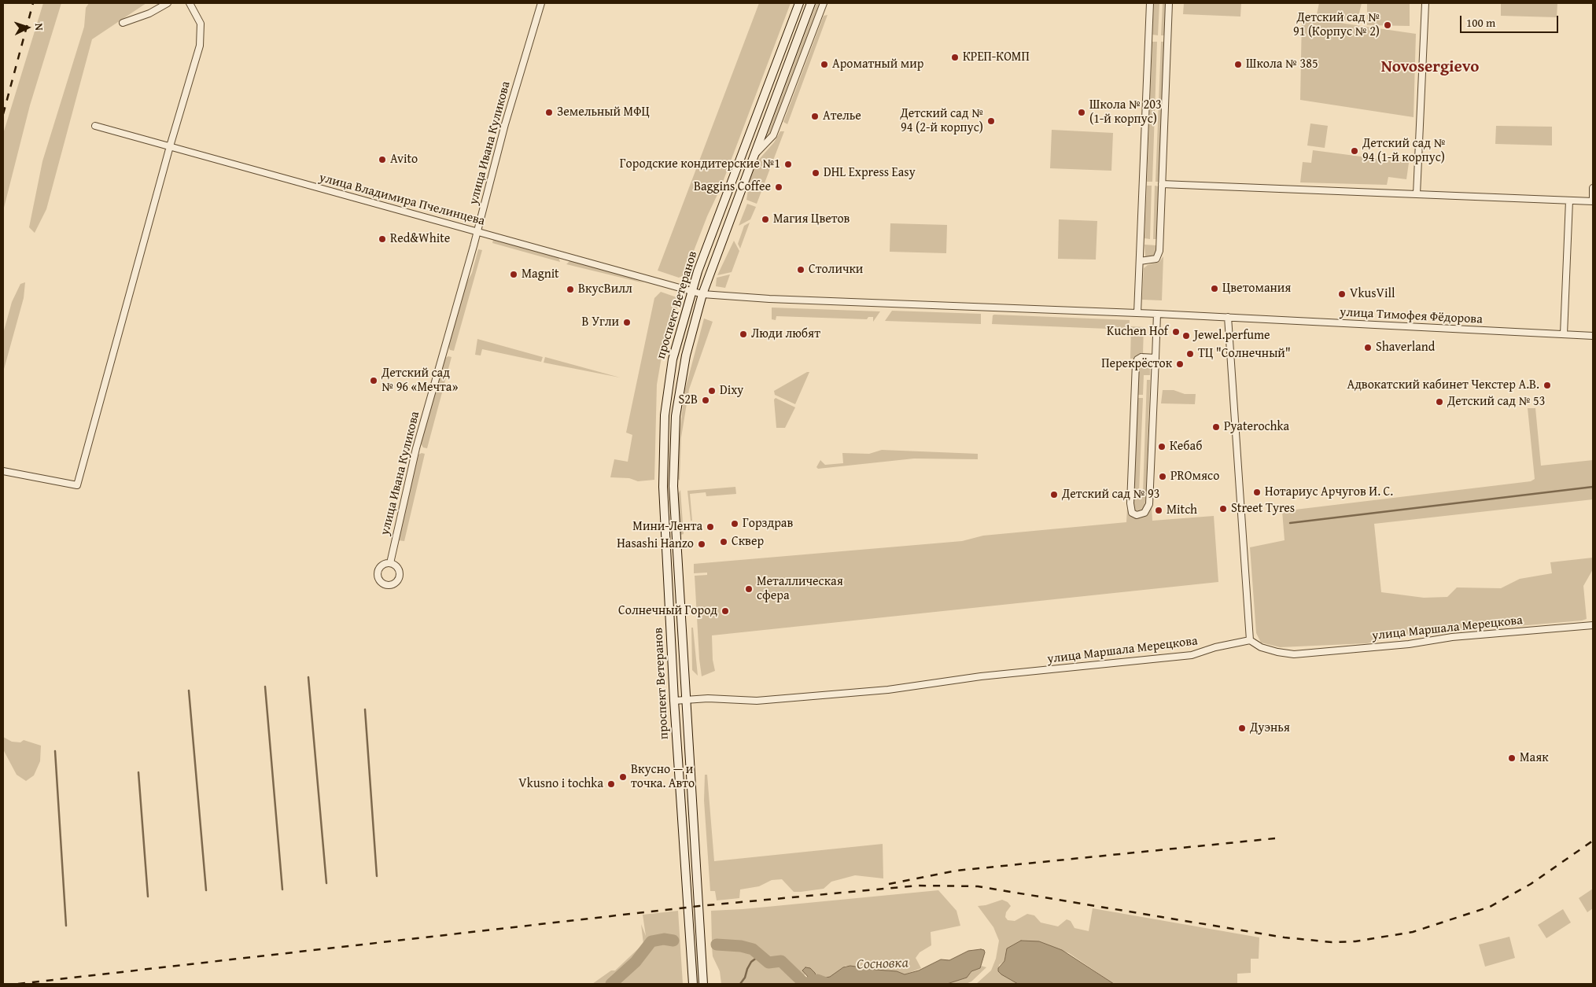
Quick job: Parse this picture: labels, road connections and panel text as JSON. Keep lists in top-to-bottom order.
{
  "streets": {
    "main road": ["проспект Ветеранов"],
    "street": [
      "улица Ивана Куликова",
      "улица Владимира Пчелинцева",
      "улица Тимофея Фёдорова",
      "улица Маршала Мерецкова"
    ]
  },
  "crossings": [
    ["улица Ивана Куликова", "улица Владимира Пчелинцева"],
    ["улица Владимира Пчелинцева", "проспект Ветеранов"],
    ["улица Владимира Пчелинцева", "улица Тимофея Фёдорова"],
    ["проспект Ветеранов", "улица Маршала Мерецкова"]
  ],
  "districts": ["Novosergievo"],
  "water": ["Сосновка"],
  "places": [
    "Детский сад № 91 (Корпус № 2)",
    "КРЕП-КОМП",
    "Ароматный мир",
    "Школа № 385",
    "Земельный МФЦ",
    "Школа № 203 (1-й корпус)",
    "Ателье",
    "Детский сад № 94 (2-й корпус)",
    "Детский сад № 94 (1-й корпус)",
    "Avito",
    "Городские кондитерские №1",
    "DHL Express Easy",
    "Baggins Coffee",
    "Магия Цветов",
    "Red&White",
    "Столички",
    "Magnit",
    "Цветомания",
    "ВкусВилл",
    "VkusVill",
    "В Угли",
    "Kuchen Hof",
    "Люди любят",
    "Jewel.perfume",
    "Shaverland",
    "ТЦ \"Солнечный\"",
    "Перекрёсток",
    "Детский сад № 96 «Мечта»",
    "Адвокатский кабинет Чекстер А.В.",
    "Dixy",
    "S2B",
    "Детский сад № 53",
    "Pyaterochka",
    "Кебаб",
    "PROмясо",
    "Нотариус Арчугов И. С.",
    "Детский сад № 93",
    "Street Tyres",
    "Mitch",
    "Горздрав",
    "Мини-Лента",
    "Сквер",
    "Hasashi Hanzo",
    "Металлическая сфера",
    "Солнечный Город",
    "Дуэнья",
    "Маяк",
    "Вкусно — и точка. Авто",
    "Vkusno i tochka"
  ],
  "scale_bar": "100 m",
  "north": "right"
}
